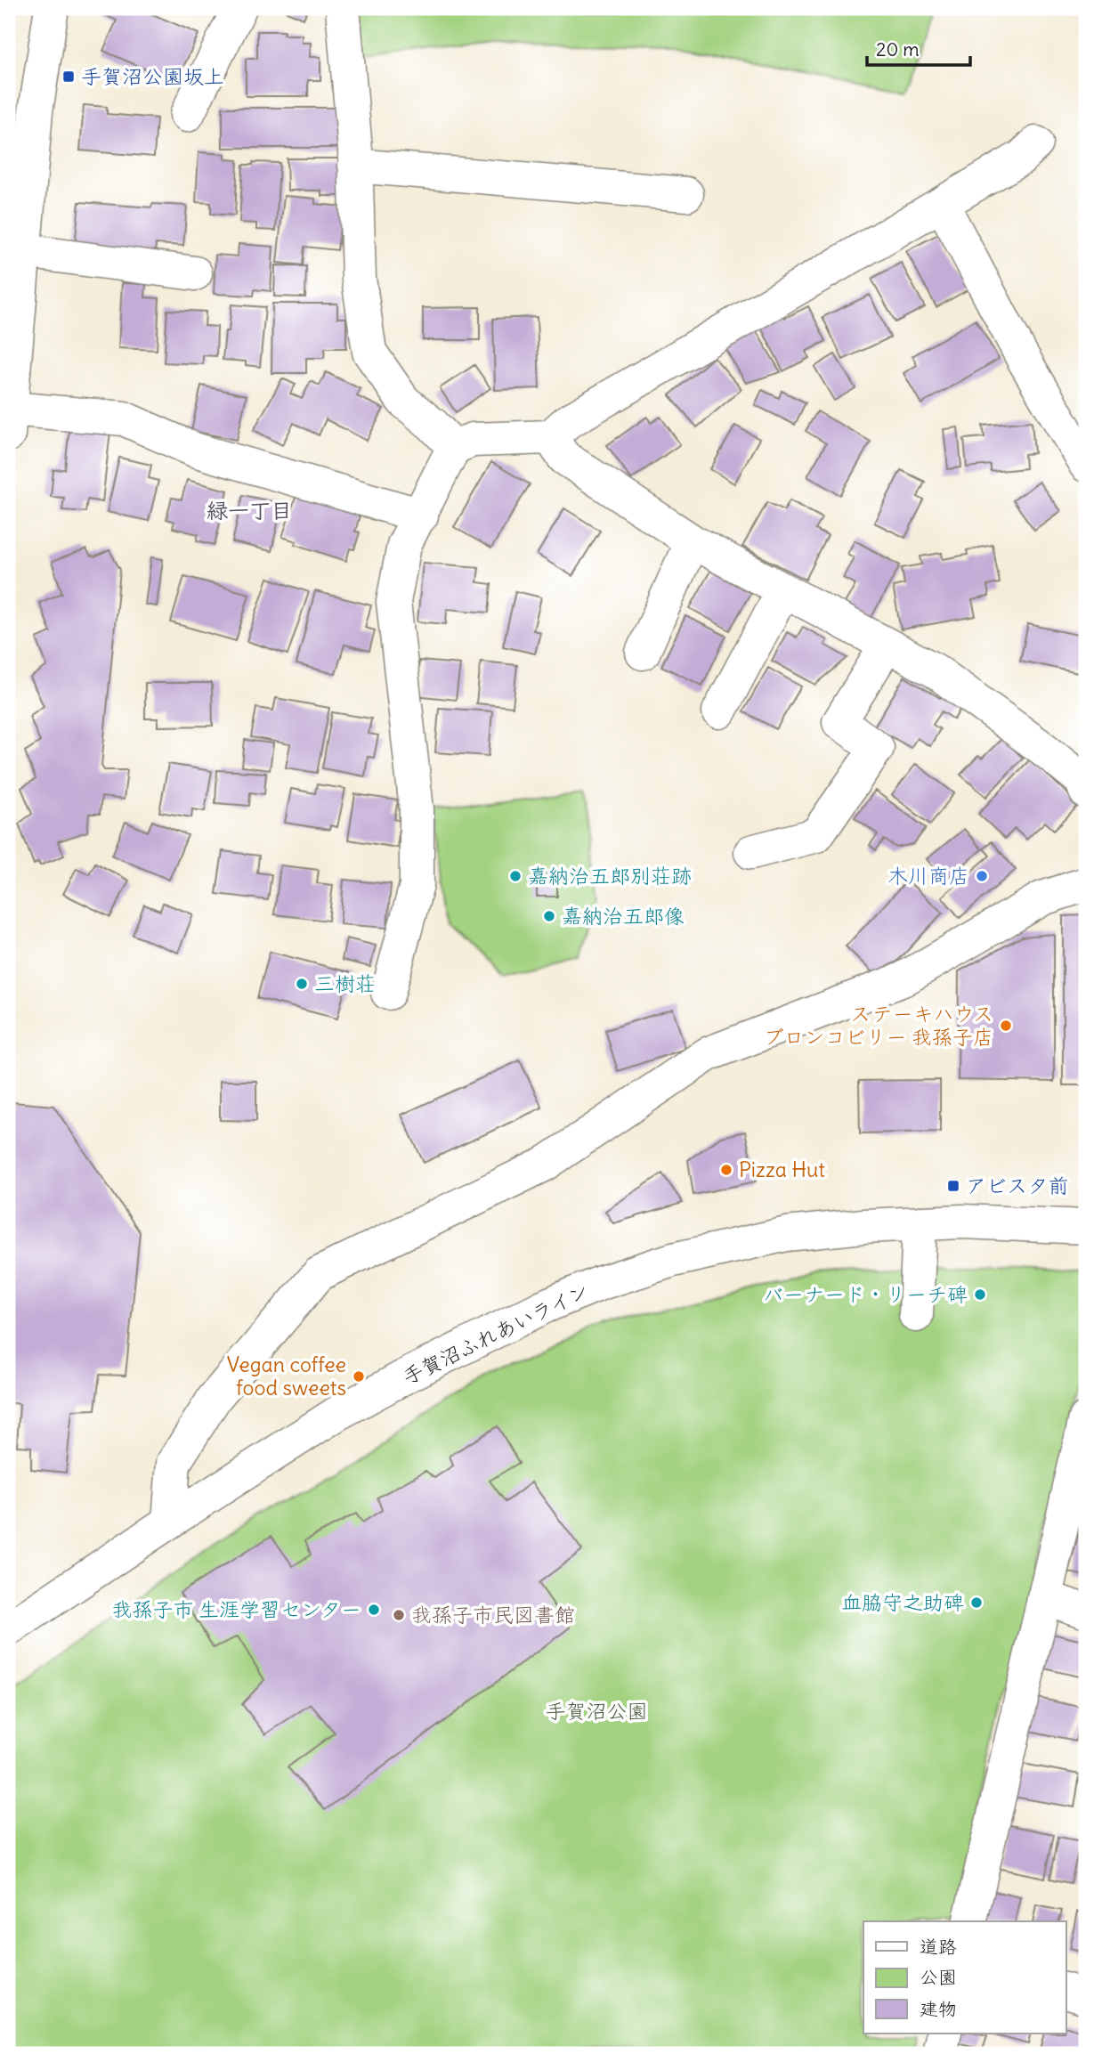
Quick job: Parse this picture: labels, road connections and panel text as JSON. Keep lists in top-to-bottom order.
{
  "streets": {
    "street": ["手賀沼ふれあいライン"]
  },
  "districts": ["緑一丁目"],
  "parks": ["手賀沼公園"],
  "places": {
    "transit": ["手賀沼公園坂上", "アビスタ前"],
    "other": [
      "嘉納治五郎別荘跡",
      "木川商店",
      "嘉納治五郎像",
      "三樹荘",
      "ステーキハウス ブロンコビリー 我孫子店",
      "Pizza Hut",
      "バーナード・リーチ碑",
      "Vegan coffee food sweets",
      "血脇守之助碑",
      "我孫子市 生涯学習センター",
      "我孫子市民図書館"
    ]
  },
  "legend": ["道路", "公園", "建物"],
  "scale_bar": "20 m"
}
